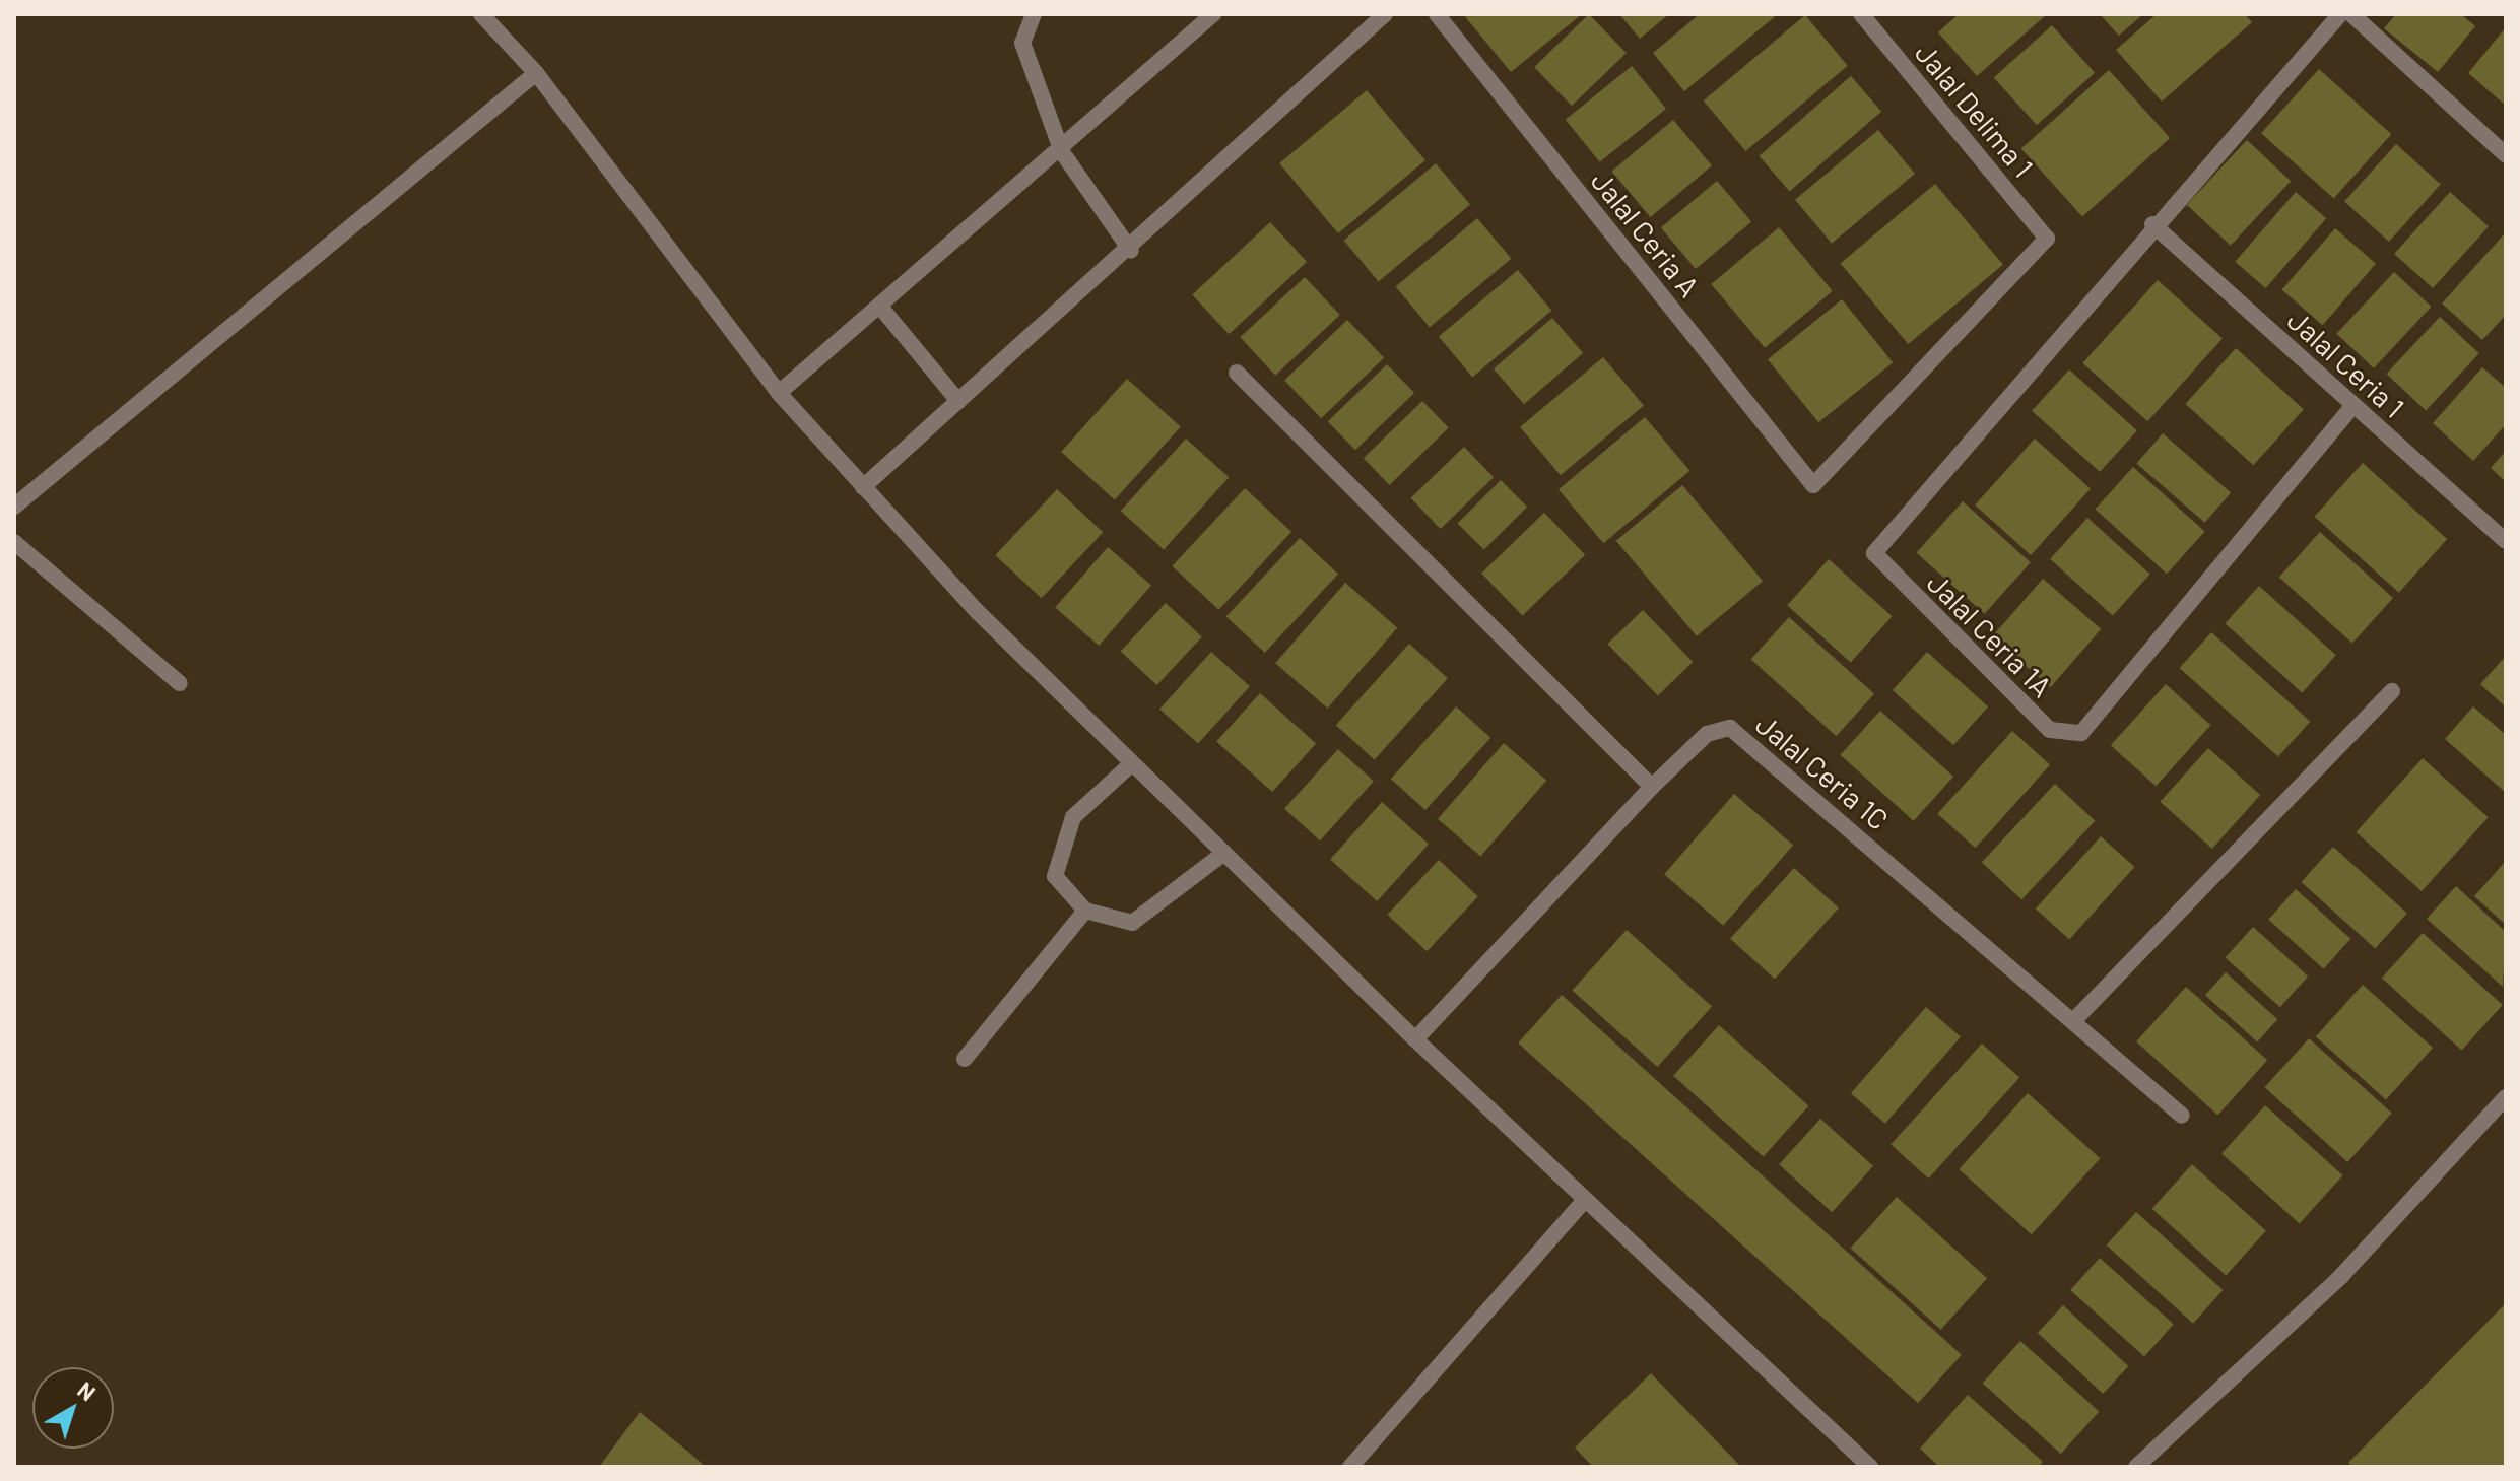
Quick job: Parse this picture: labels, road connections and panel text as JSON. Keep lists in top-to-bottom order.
{
  "streets": {
    "street": [
      "Jalal Delima 1",
      "Jalal Ceria A",
      "Jalal Ceria 1",
      "Jalal Ceria 1A",
      "Jalal Ceria 1C"
    ]
  },
  "crossings": [
    ["Jalal Delima 1", "Jalal Ceria A"],
    ["Jalal Ceria 1", "Jalal Ceria 1A"]
  ],
  "north": "top right"
}
